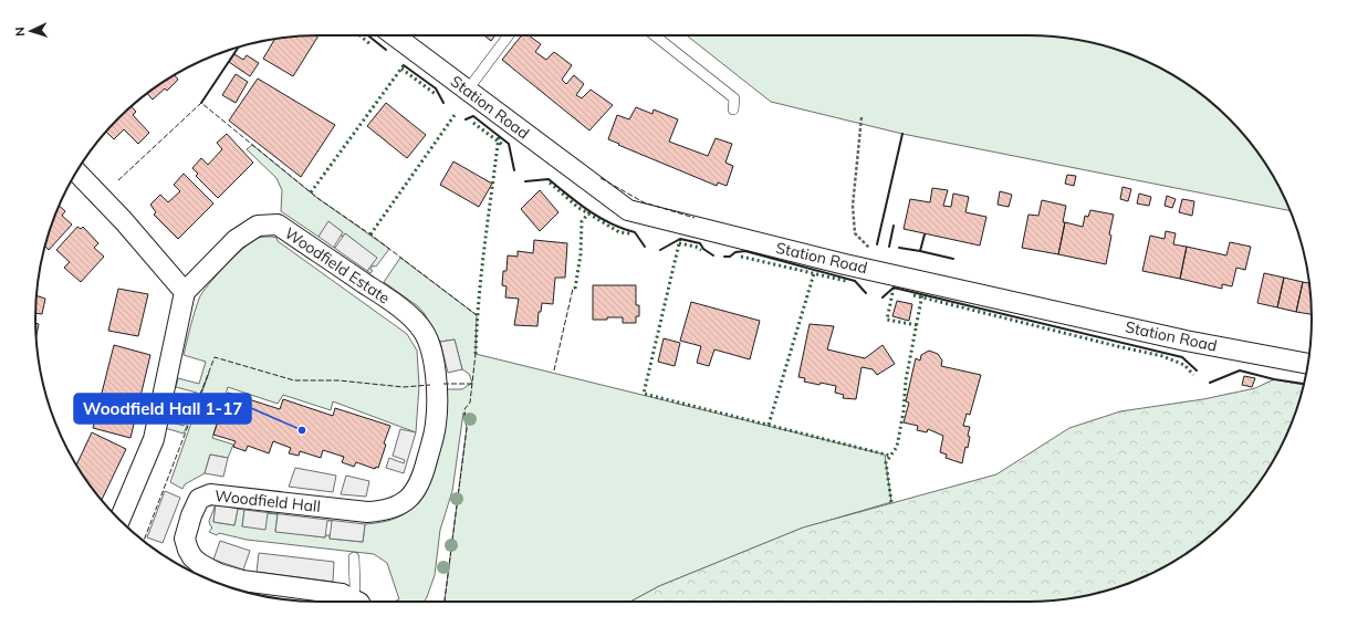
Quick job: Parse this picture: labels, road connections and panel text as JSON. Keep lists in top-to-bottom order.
{
  "streets": {
    "street": ["Station Road", "Woodfield Estate", "Woodfield Hall"]
  },
  "crossings": [
    ["Woodfield Estate", "Woodfield Hall"]
  ],
  "places": ["Woodfield Hall 1-17"],
  "north": "left"
}
